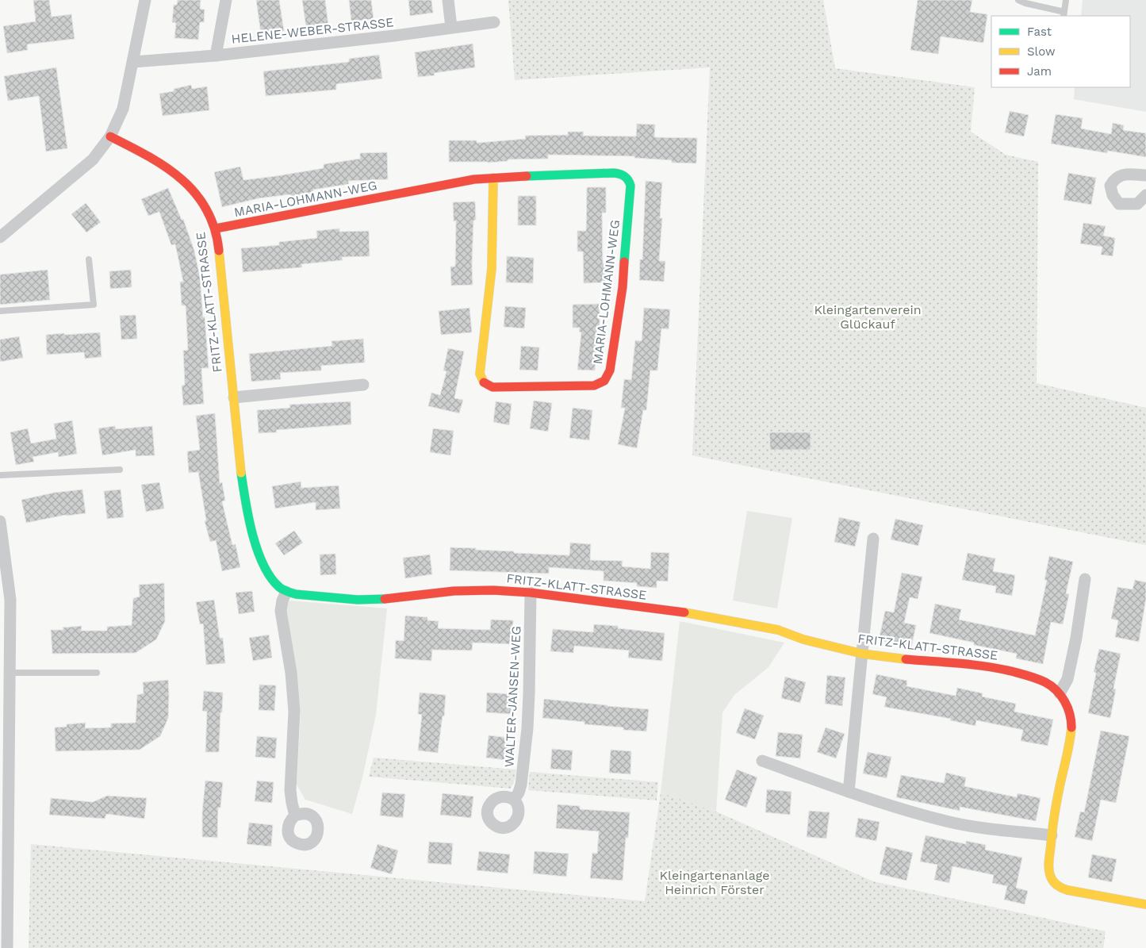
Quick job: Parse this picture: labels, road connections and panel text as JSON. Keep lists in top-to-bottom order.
{
  "streets": {
    "street": [
      "HELENE-WEBER-STRASSE",
      "MARIA-LOHMANN-WEG",
      "FRITZ-KLATT-STRASSE",
      "WALTER-JANSEN-WEG"
    ]
  },
  "crossings": [
    ["MARIA-LOHMANN-WEG", "FRITZ-KLATT-STRASSE"],
    ["FRITZ-KLATT-STRASSE", "WALTER-JANSEN-WEG"]
  ],
  "parks": ["Kleingartenverein Glückauf", "Kleingartenanlage Heinrich Förster"],
  "legend": ["Fast", "Slow", "Jam"]
}
